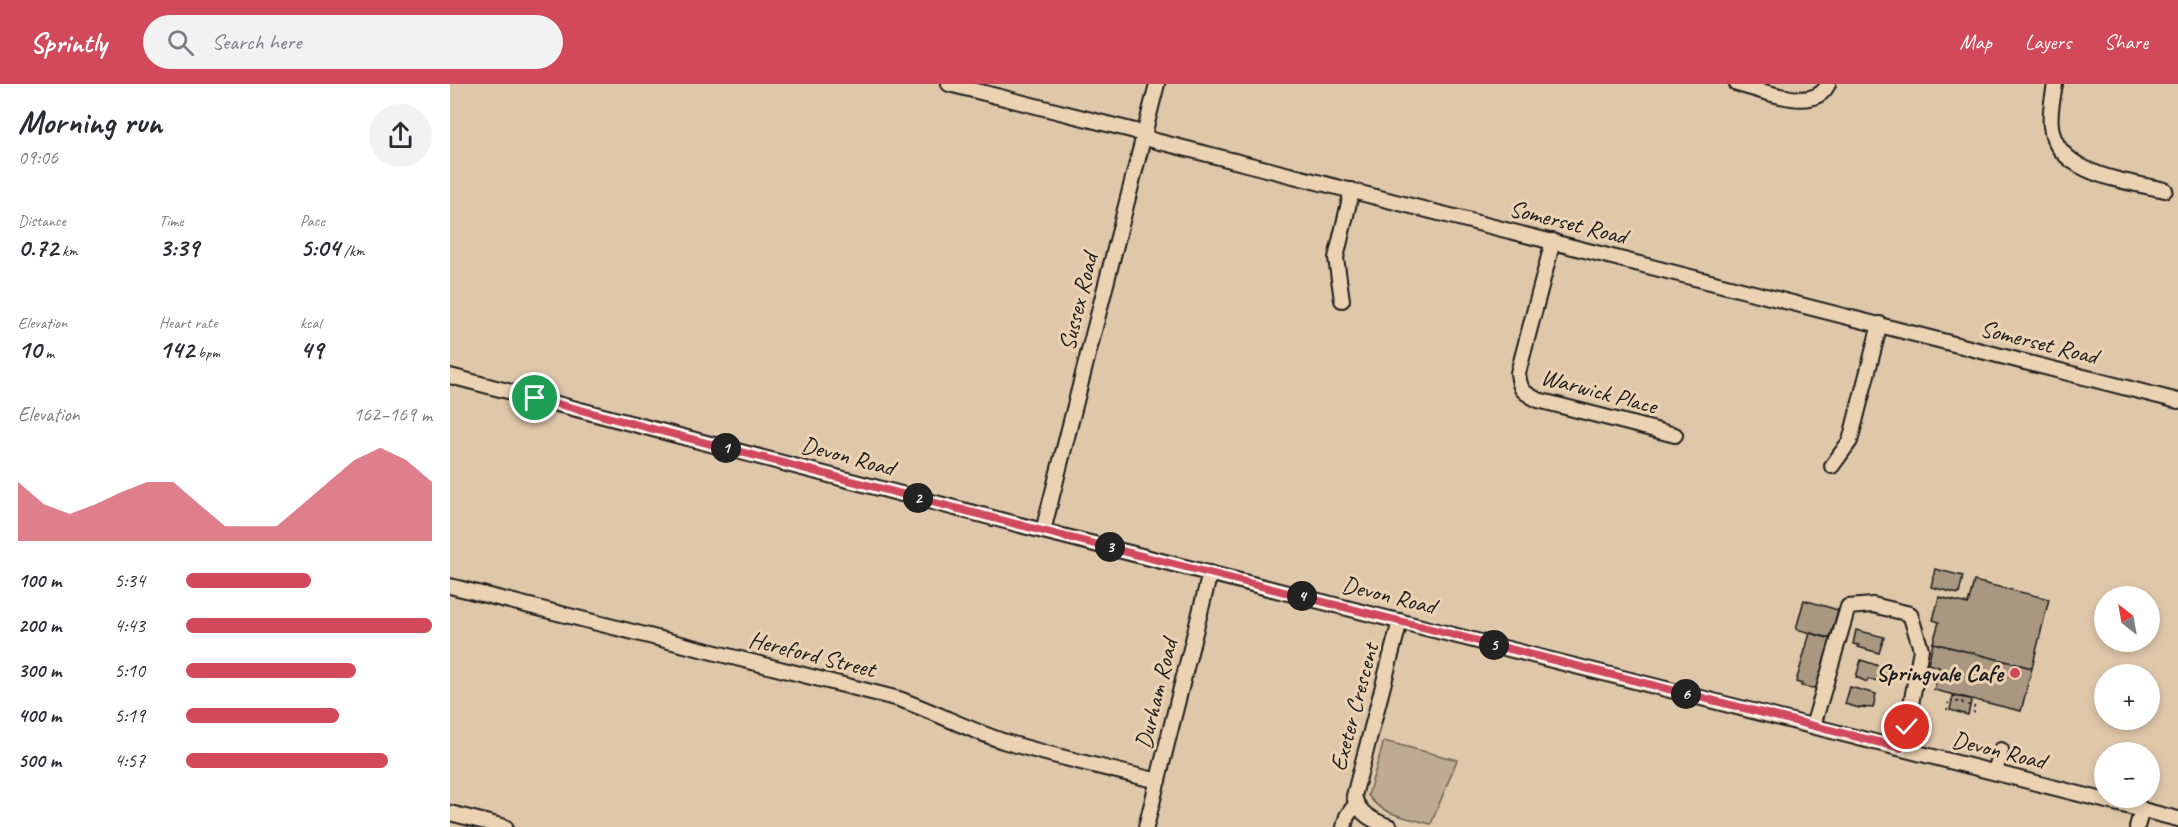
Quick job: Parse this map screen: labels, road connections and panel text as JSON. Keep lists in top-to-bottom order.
{
  "streets": {
    "street": [
      "Somerset Road",
      "Sussex Road",
      "Warwick Place",
      "Devon Road",
      "Hereford Street",
      "Durham Road",
      "Exeter Crescent"
    ]
  },
  "crossings": [
    ["Somerset Road", "Sussex Road"],
    ["Somerset Road", "Warwick Place"],
    ["Sussex Road", "Devon Road"],
    ["Devon Road", "Durham Road"],
    ["Devon Road", "Exeter Crescent"],
    ["Hereford Street", "Durham Road"]
  ],
  "places": ["Springvale Cafe"],
  "north": "top left",
  "page": {
    "header": "Sprintly",
    "search": "Search here",
    "nav": ["Map", "Layers", "Share"],
    "heading": ["Morning run", "09:06"],
    "stats": [
      ["Distance", "0.72 km"],
      ["Time", "3:39"],
      ["Pace", "5:04 /km"],
      ["Elevation", "10 m"],
      ["Heart rate", "142 bpm"],
      ["kcal", "49"]
    ],
    "chart": ["Elevation", "162–169 m"],
    "pins": [
      "1",
      "2",
      "3",
      "4",
      "5",
      "6"
    ],
    "list": [
      {
        "name": "100 m",
        "note": "5:34"
      },
      {
        "name": "200 m",
        "note": "4:43"
      },
      {
        "name": "300 m",
        "note": "5:10"
      },
      {
        "name": "400 m",
        "note": "5:19"
      },
      {
        "name": "500 m",
        "note": "4:57"
      }
    ],
    "map_buttons": ["+", "−"]
  }
}
